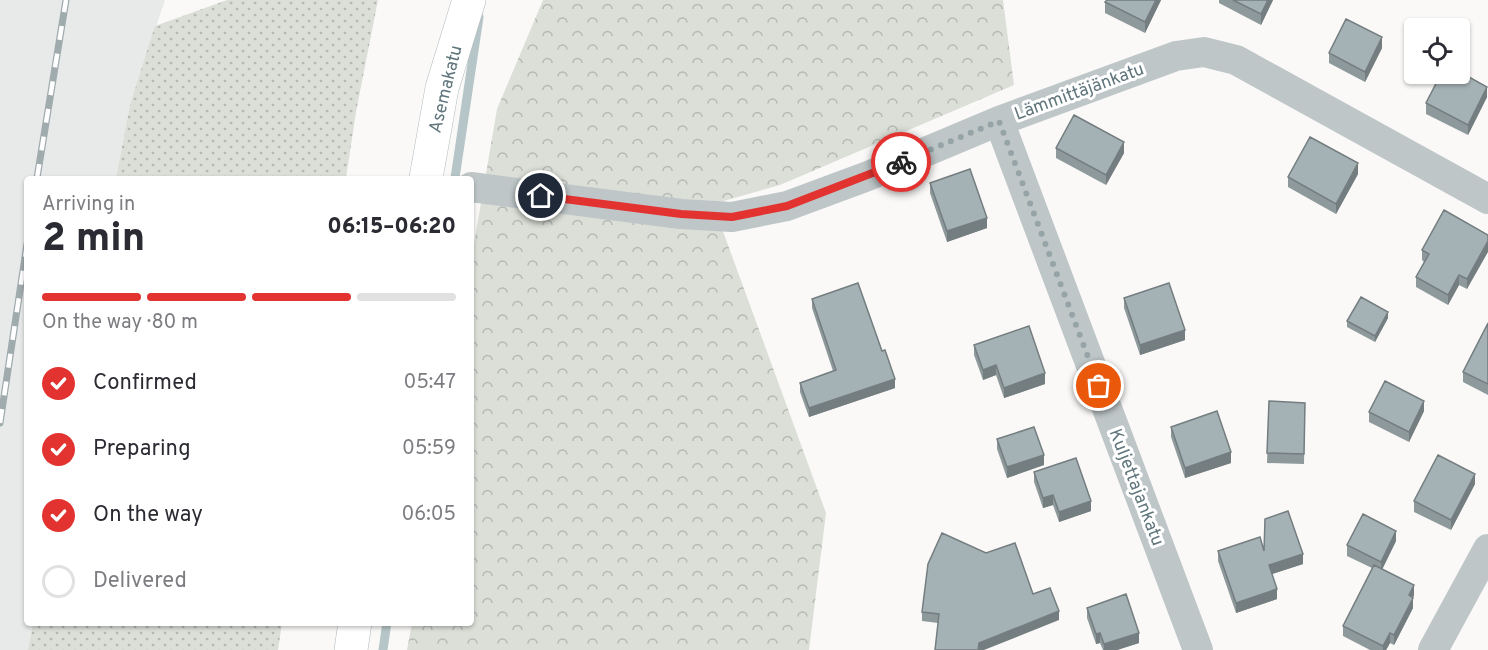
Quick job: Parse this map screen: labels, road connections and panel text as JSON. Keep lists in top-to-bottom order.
{
  "streets": {
    "street": ["Asemakatu", "Lämmittäjänkatu", "Kuljettajankatu"]
  },
  "crossings": [
    ["Lämmittäjänkatu", "Kuljettajankatu"]
  ],
  "page": {
    "heading": ["2 min", "Arriving in", "06:15–06:20"],
    "bar": "On the way · 80 m",
    "list": [
      ["Confirmed", "05:47"],
      ["Preparing", "05:59"],
      ["On the way", "06:05"],
      "Delivered"
    ]
  }
}
